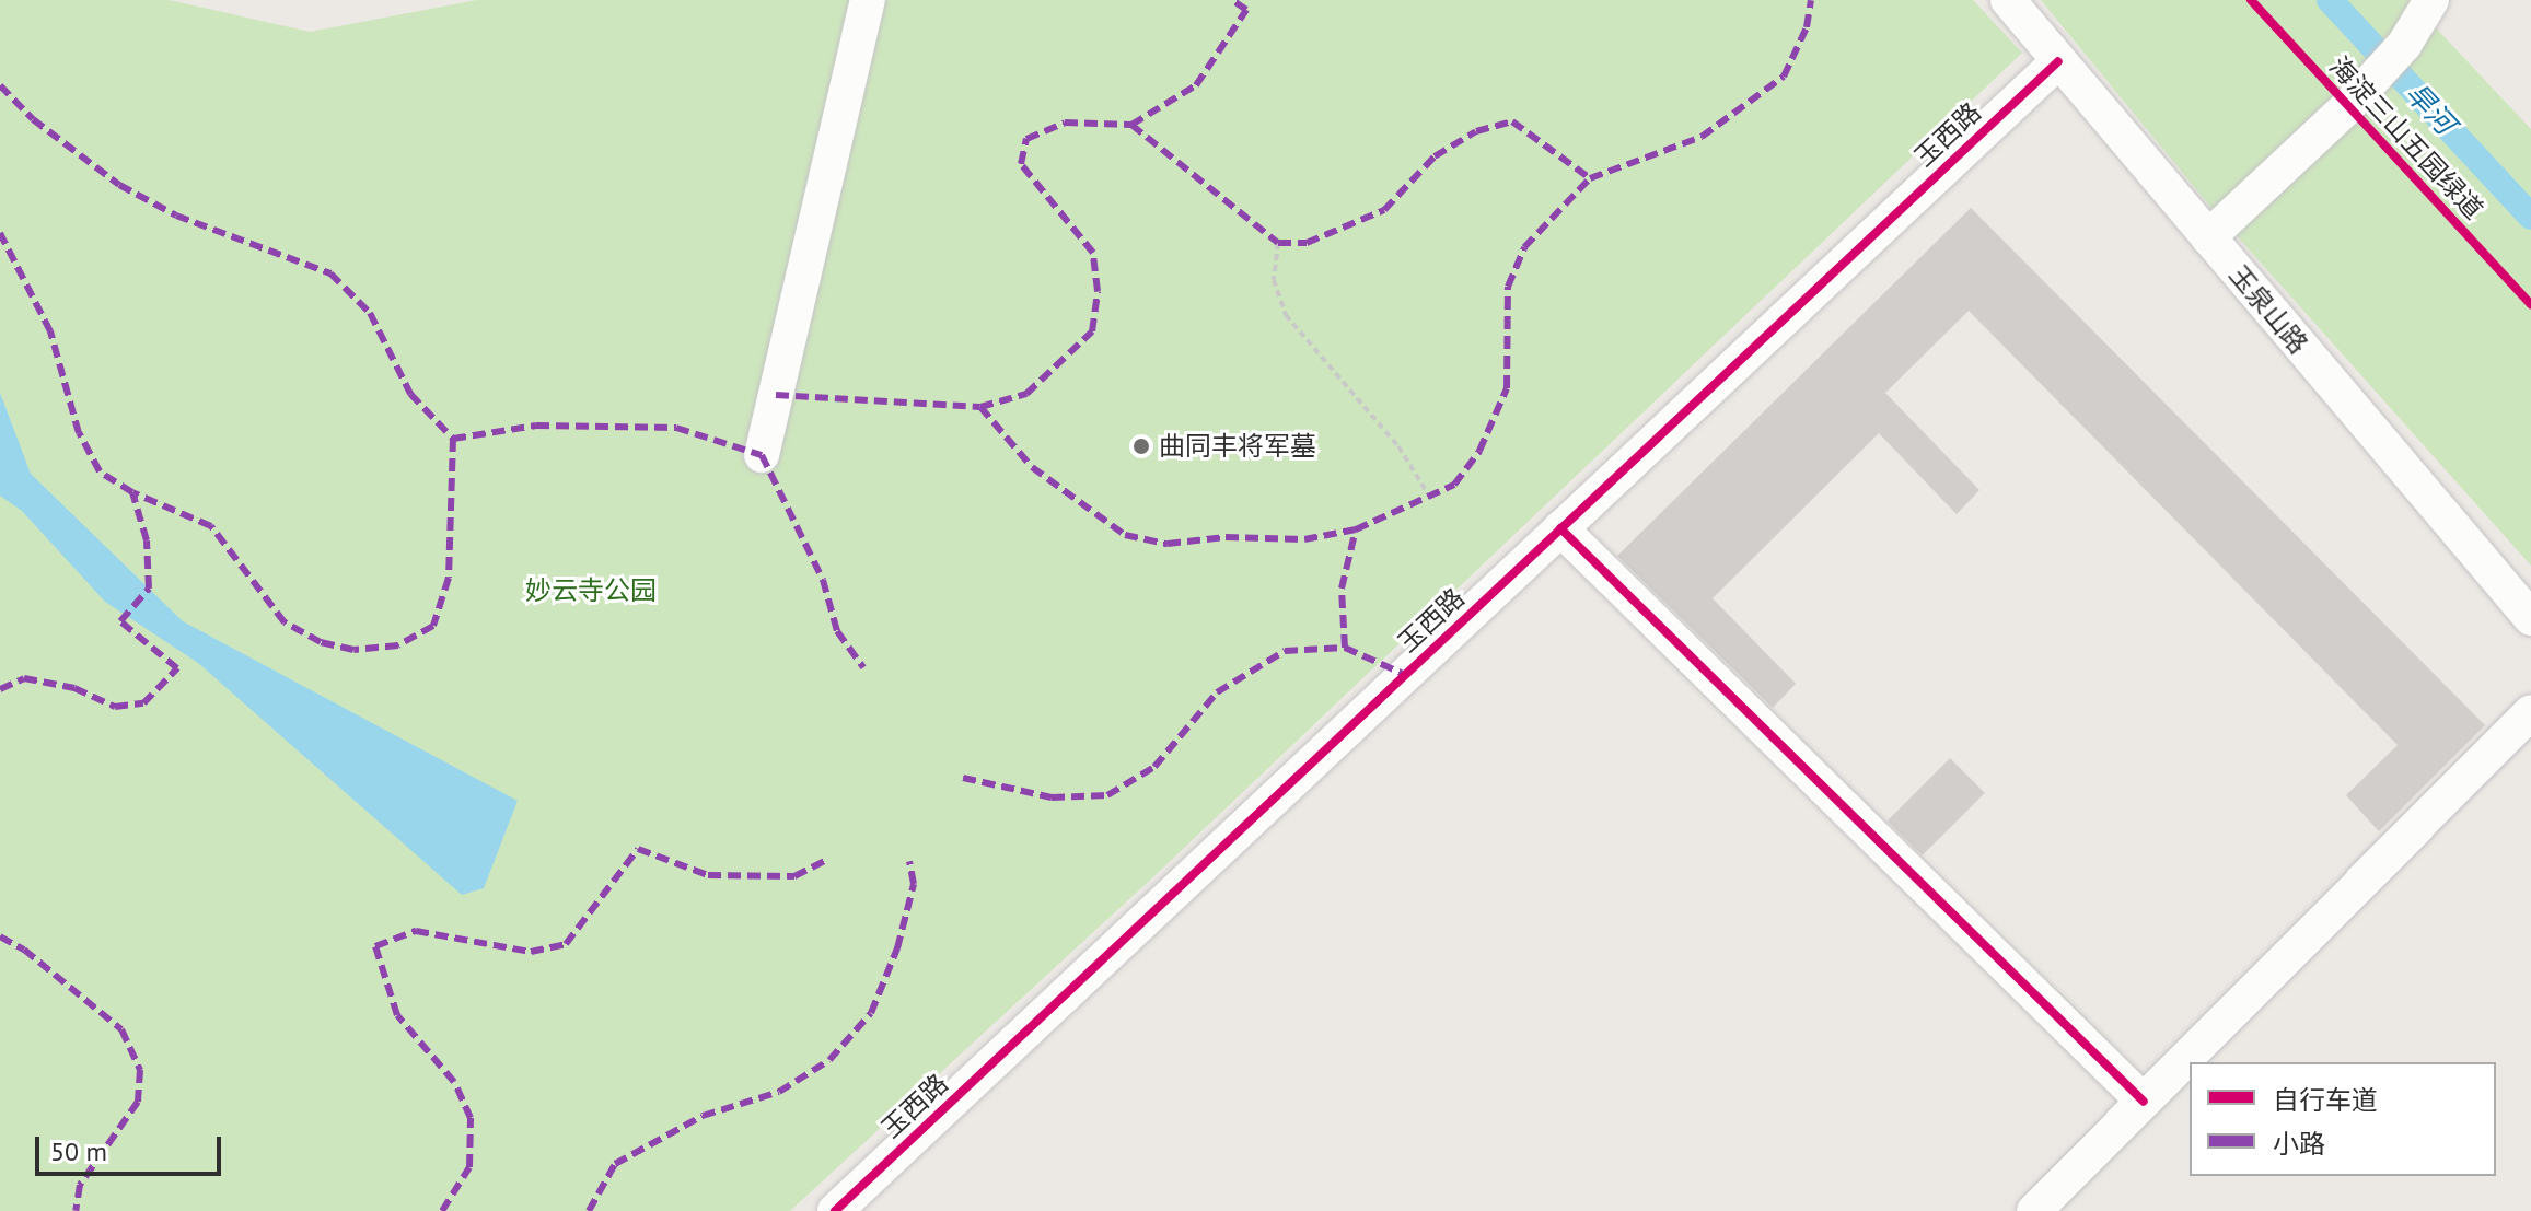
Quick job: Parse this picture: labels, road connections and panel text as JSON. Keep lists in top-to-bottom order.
{
  "streets": {
    "street": ["玉西路", "玉泉山路"],
    "cycle path": ["海淀三山五园绿道"]
  },
  "crossings": [
    ["玉西路", "玉泉山路"]
  ],
  "water": ["旱河"],
  "parks": ["妙云寺公园"],
  "places": ["曲同丰将军墓"],
  "legend": ["自行车道", "小路"],
  "scale_bar": "50 m"
}
